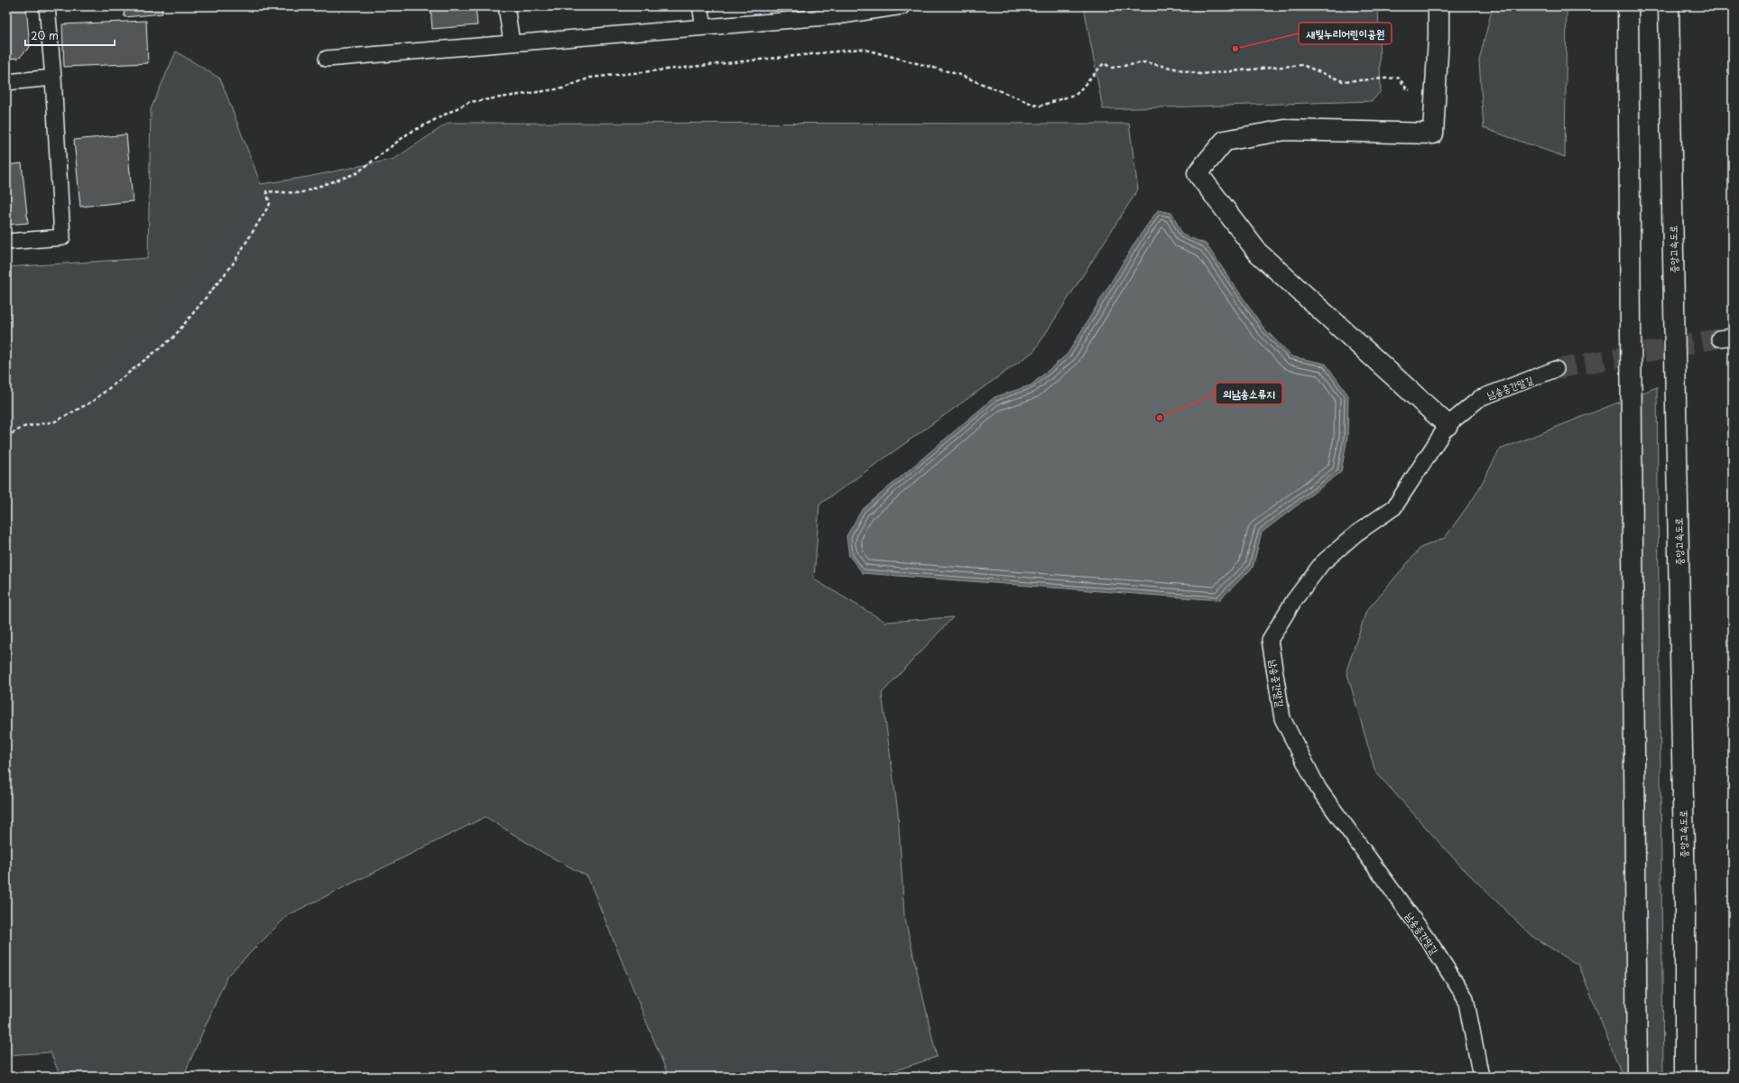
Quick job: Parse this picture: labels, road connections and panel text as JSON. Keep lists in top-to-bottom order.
{
  "streets": {
    "main road": ["중앙고속도로"],
    "lane": ["남송중간말길"]
  },
  "places": ["새빛누리어린이공원", "의남송소류지"],
  "scale_bar": "20 m"
}
